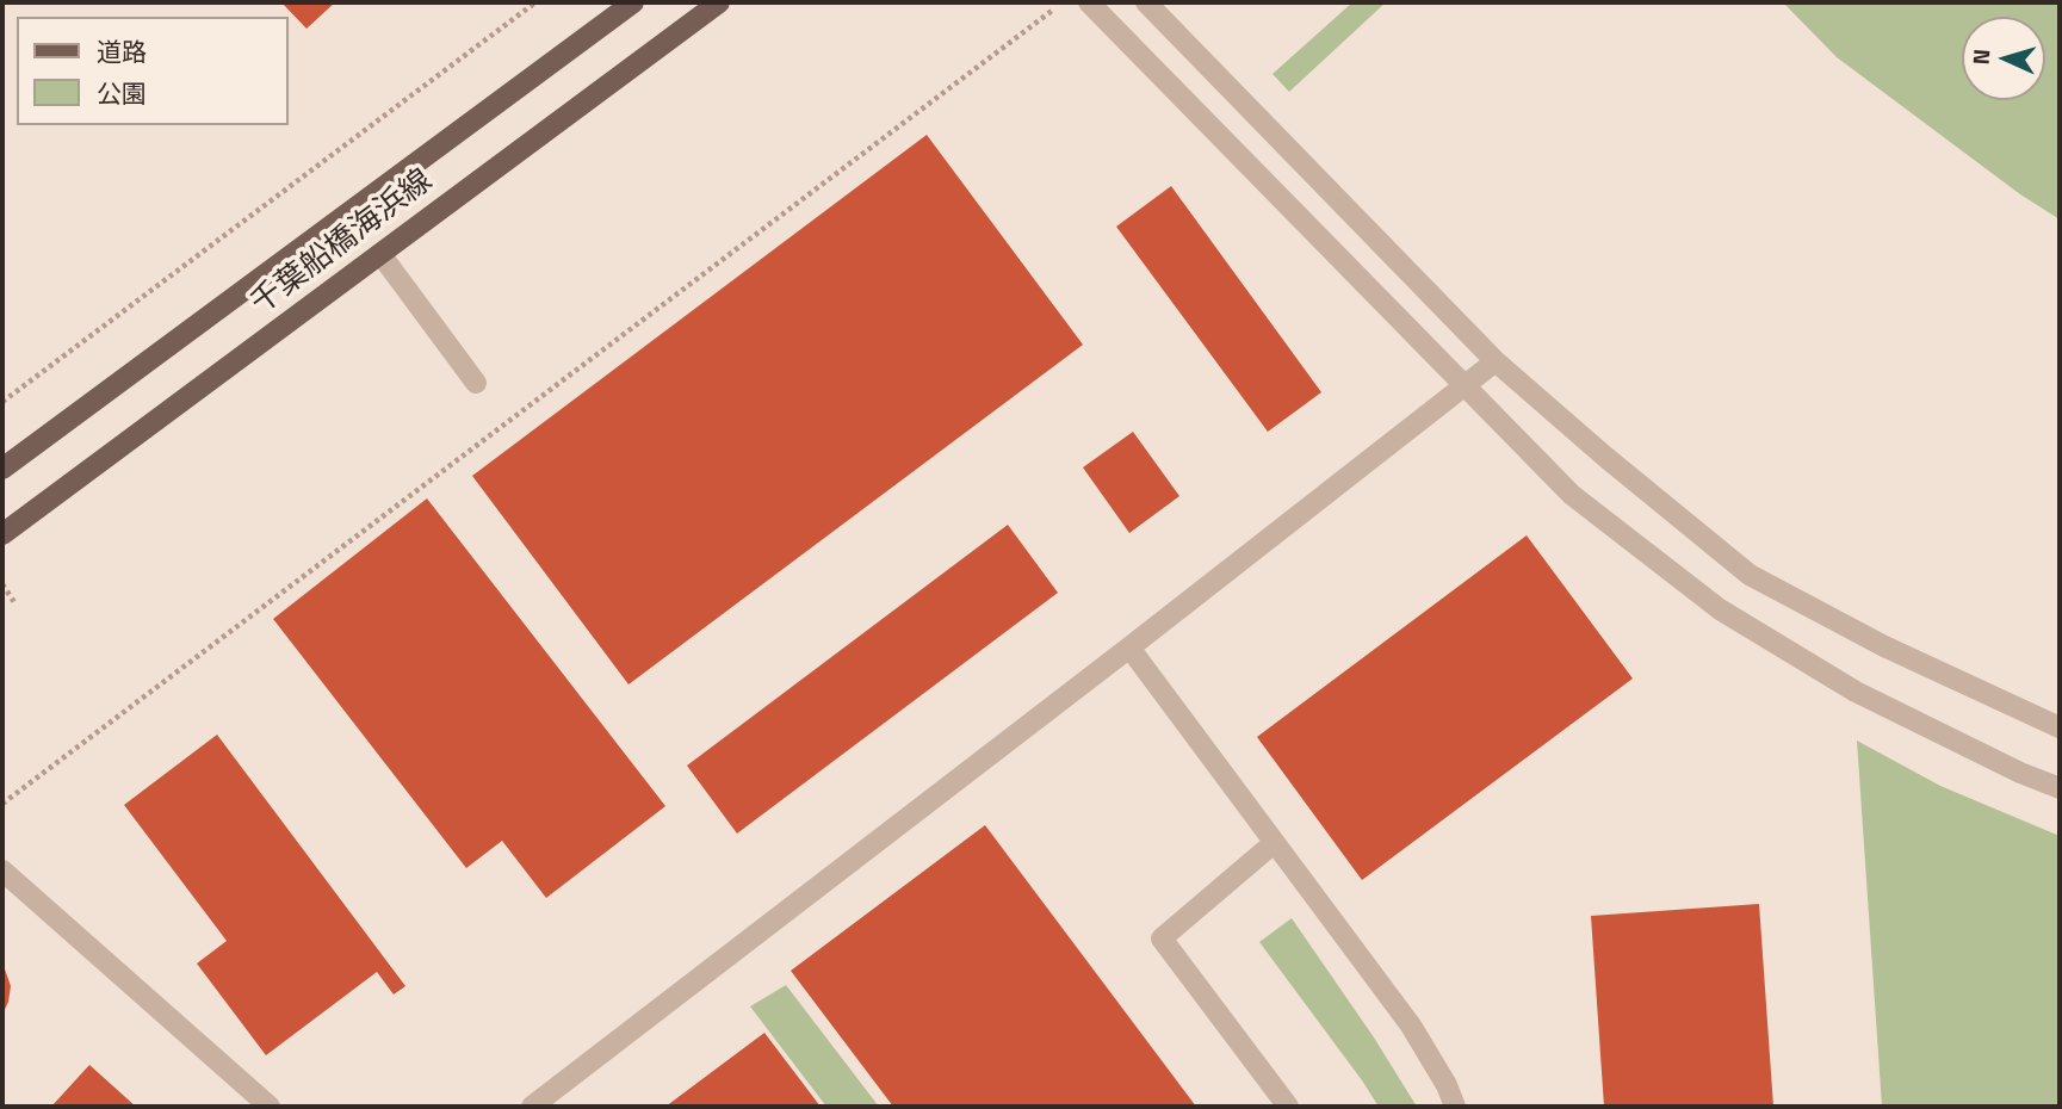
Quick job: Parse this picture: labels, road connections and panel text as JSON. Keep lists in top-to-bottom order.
{
  "streets": {
    "main road": ["千葉船橋海浜線"]
  },
  "legend": ["道路", "公園"],
  "north": "left"
}
